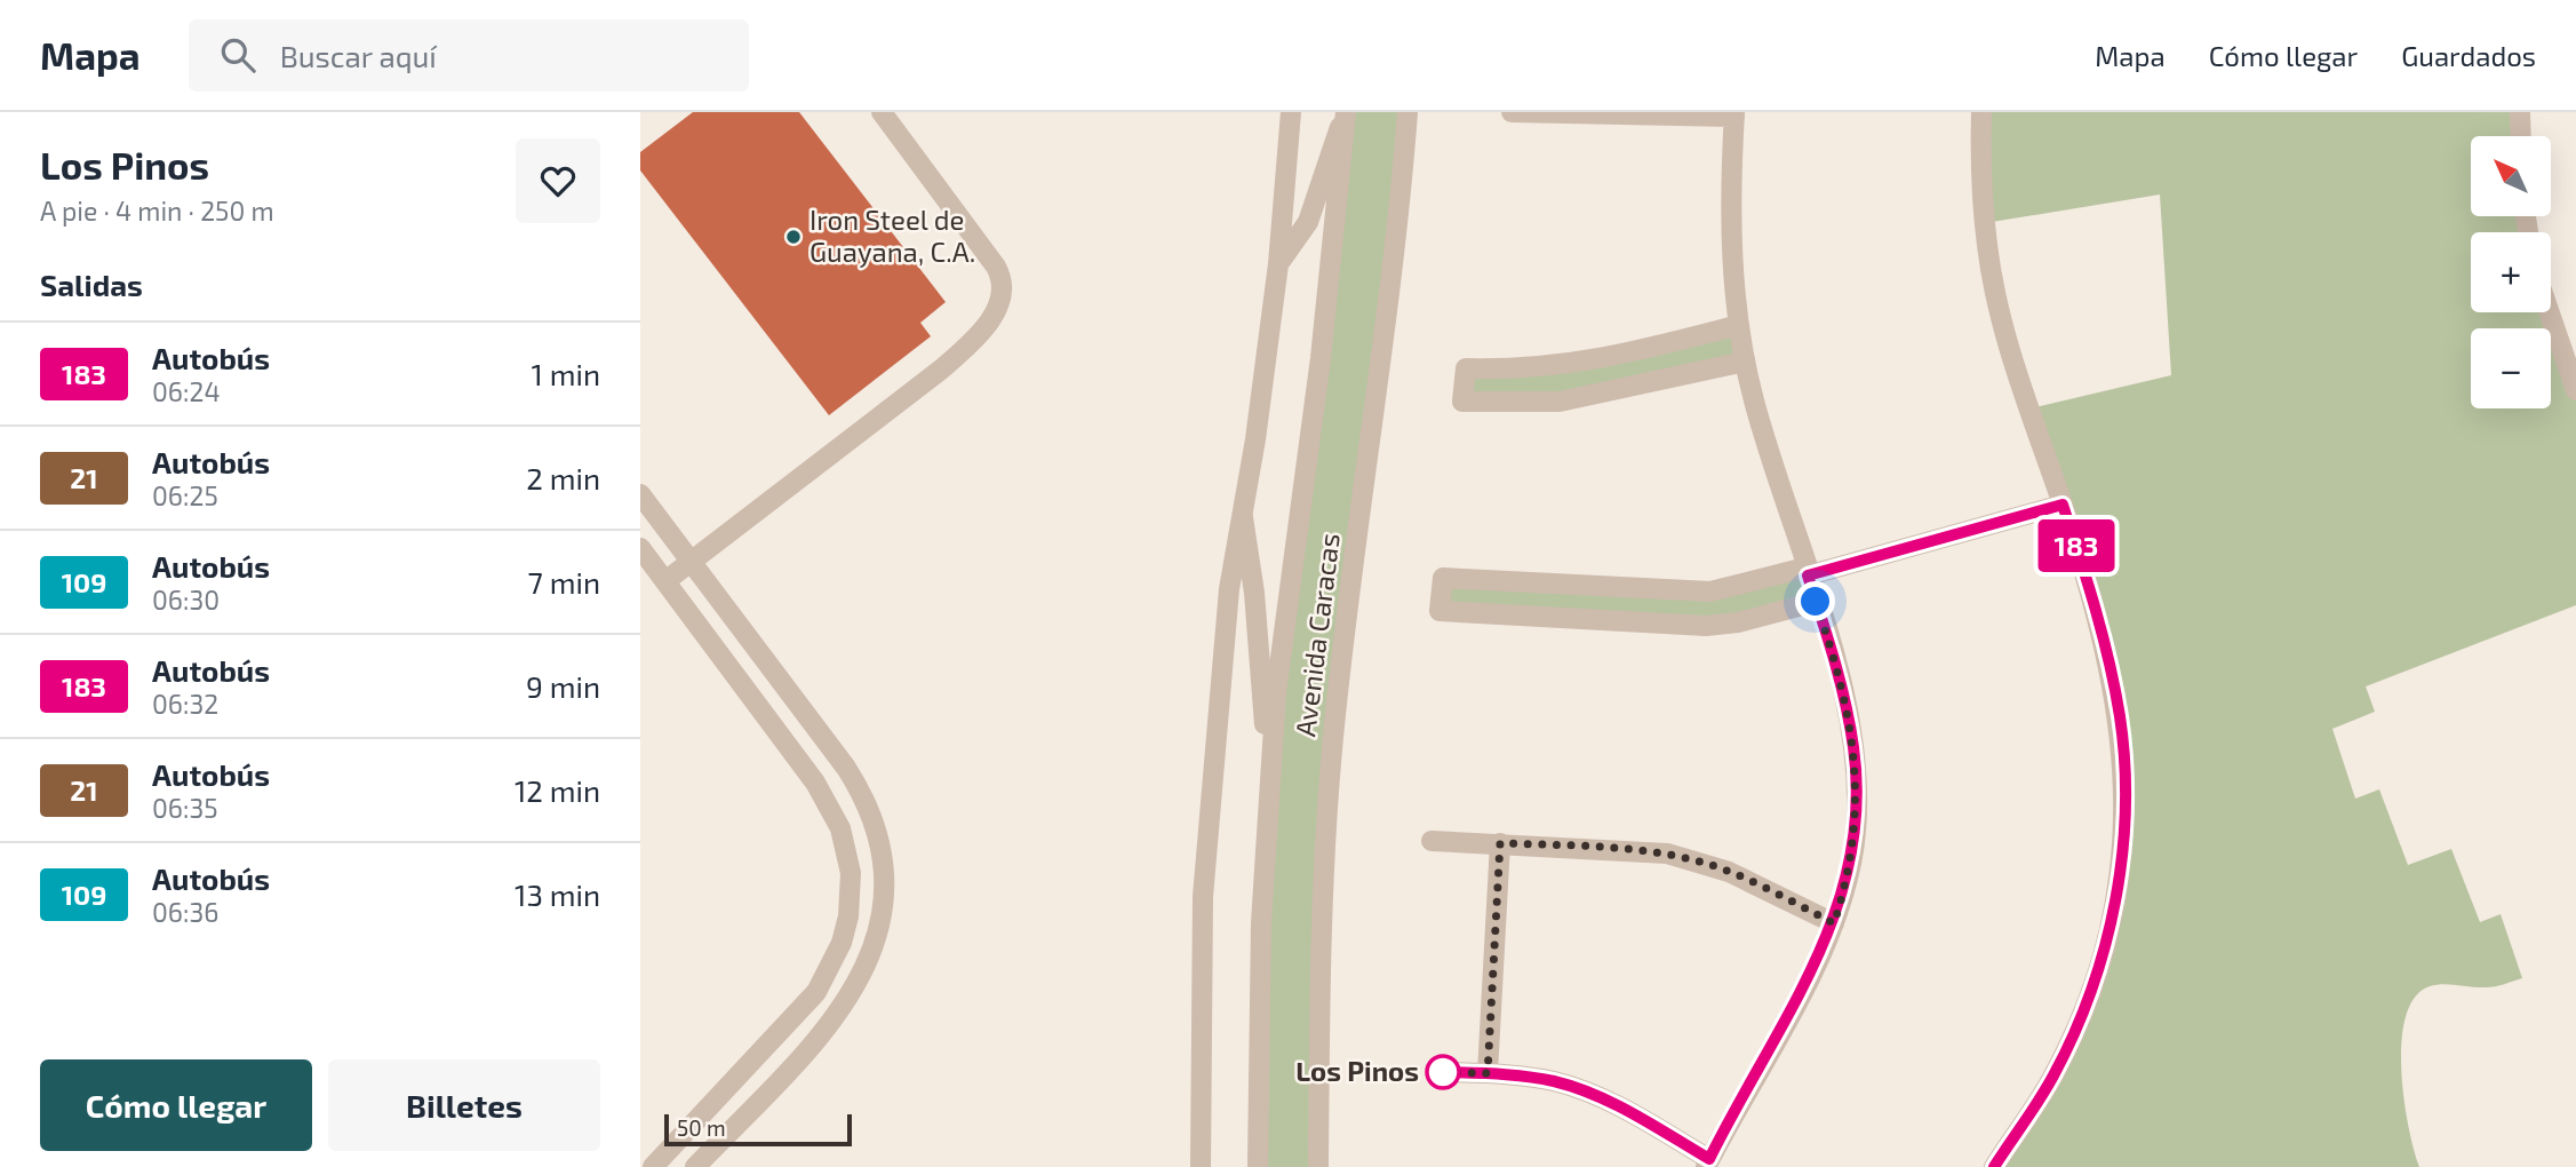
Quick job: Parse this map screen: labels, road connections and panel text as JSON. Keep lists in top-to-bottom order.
{
  "streets": {
    "street": ["Avenida Caracas"]
  },
  "places": ["Iron Steel de Guayana, C.A.", "Los Pinos"],
  "lines": ["bus line 183"],
  "scale_bar": "50 m",
  "north": "top left",
  "page": {
    "header": "Mapa",
    "search": "Buscar aquí",
    "nav": ["Mapa", "Cómo llegar", "Guardados"],
    "heading": [
      ["Los Pinos", "A pie · 4 min · 250 m"],
      "Salidas"
    ],
    "on_map": "183",
    "map_buttons": ["+", "−"],
    "list": [
      {
        "mark": "183",
        "name": "Autobús",
        "note": "06:24",
        "value": "1 min"
      },
      {
        "mark": "21",
        "name": "Autobús",
        "note": "06:25",
        "value": "2 min"
      },
      {
        "mark": "109",
        "name": "Autobús",
        "note": "06:30",
        "value": "7 min"
      },
      {
        "mark": "183",
        "name": "Autobús",
        "note": "06:32",
        "value": "9 min"
      },
      {
        "mark": "21",
        "name": "Autobús",
        "note": "06:35",
        "value": "12 min"
      },
      {
        "mark": "109",
        "name": "Autobús",
        "note": "06:36",
        "value": "13 min"
      }
    ],
    "buttons": ["Cómo llegar", "Billetes"],
    "scale": "50 m"
  }
}
